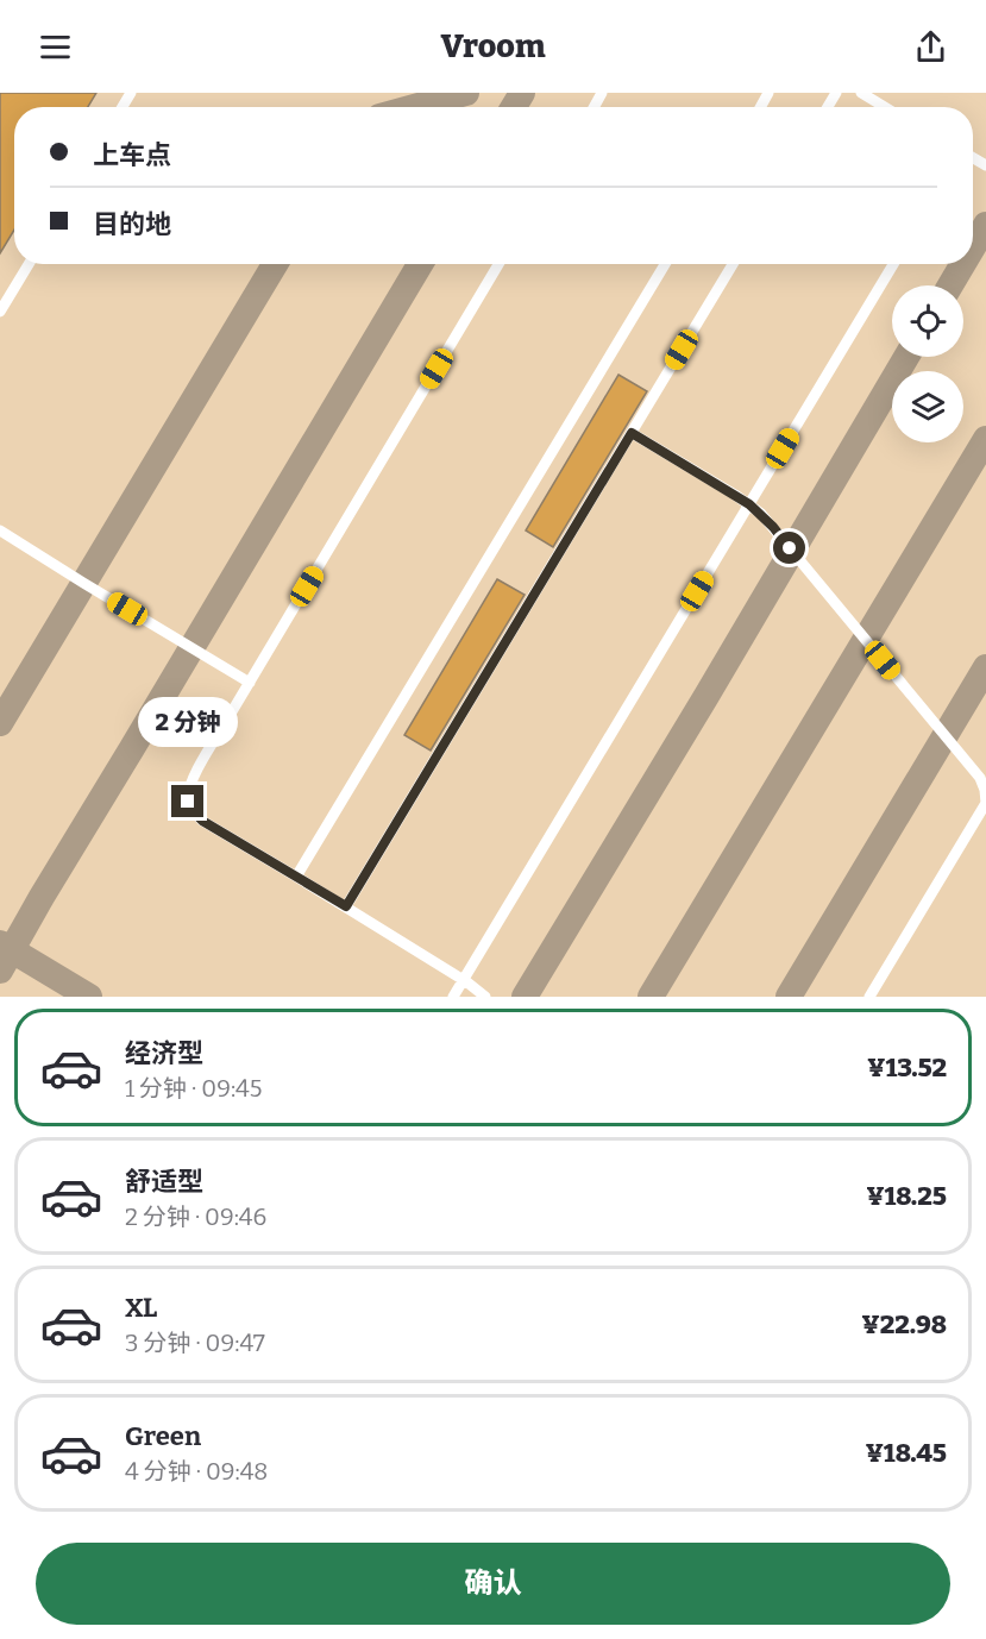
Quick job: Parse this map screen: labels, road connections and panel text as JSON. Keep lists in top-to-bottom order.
{
  "page": {
    "header": "Vroom",
    "banner": ["上车点", "目的地"],
    "bubble": "2 分钟",
    "list": [
      {
        "name": "经济型",
        "note": "1 分钟 · 09:45",
        "value": "¥13.52"
      },
      {
        "name": "舒适型",
        "note": "2 分钟 · 09:46",
        "value": "¥18.25"
      },
      {
        "name": "XL",
        "note": "3 分钟 · 09:47",
        "value": "¥22.98"
      },
      {
        "name": "Green",
        "note": "4 分钟 · 09:48",
        "value": "¥18.45"
      }
    ],
    "buttons": "确认"
  }
}
